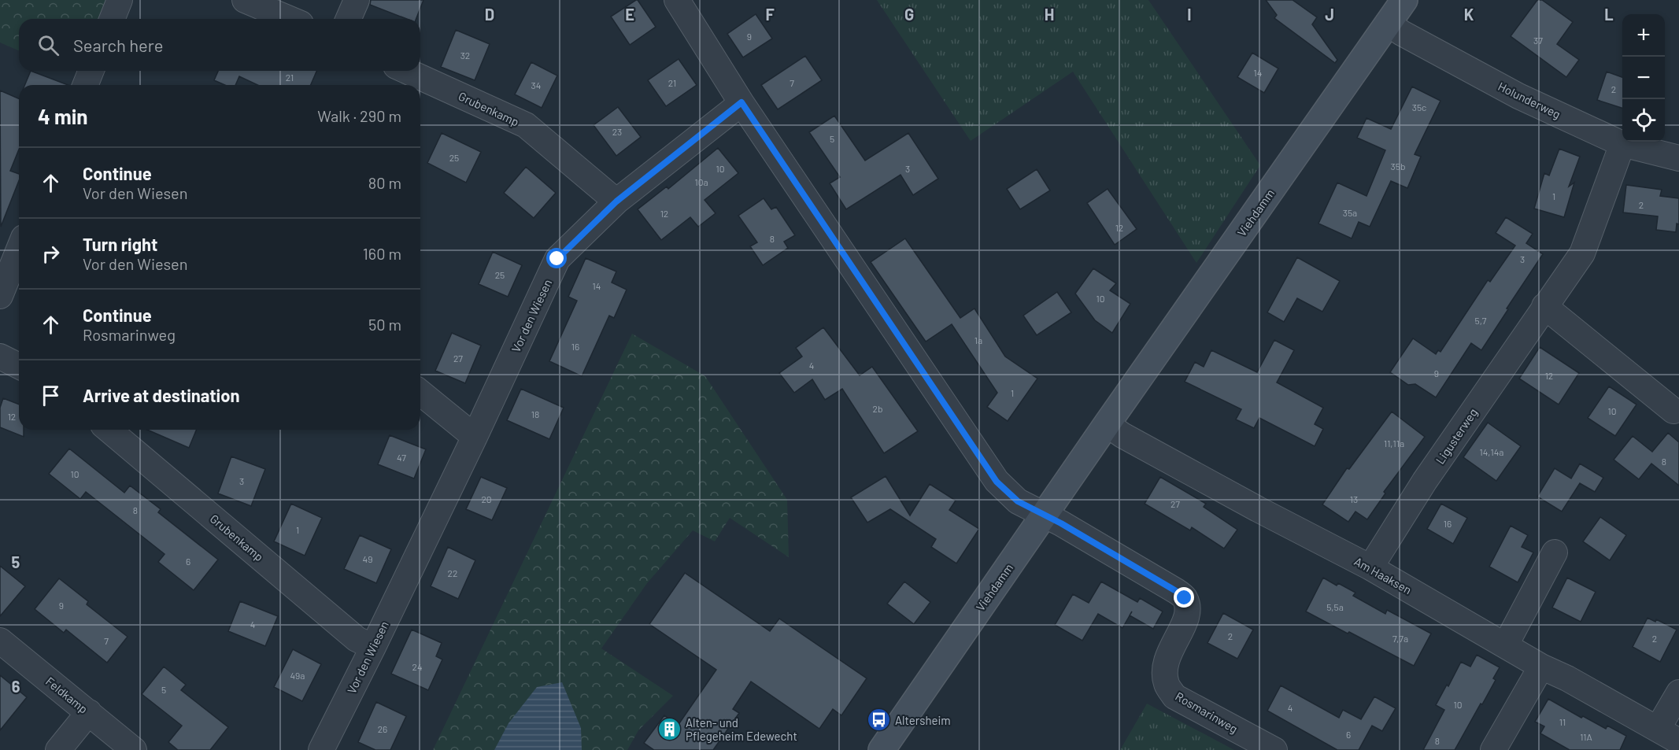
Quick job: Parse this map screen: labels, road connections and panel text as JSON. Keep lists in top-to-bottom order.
{
  "streets": {
    "main road": ["Viehdamm"],
    "street": [
      "Holunderweg",
      "Grubenkamp",
      "Vor den Wiesen",
      "Ligusterweg",
      "Am Haaksen",
      "Feldkamp",
      "Rosmarinweg"
    ]
  },
  "crossings": [
    ["Holunderweg", "Viehdamm"],
    ["Holunderweg", "Ligusterweg"],
    ["Grubenkamp", "Vor den Wiesen"],
    ["Viehdamm", "Am Haaksen"],
    ["Viehdamm", "Rosmarinweg"],
    ["Ligusterweg", "Am Haaksen"]
  ],
  "places": {
    "bus stop": ["Altersheim"],
    "building": ["Alten- und Pflegeheim Edewecht"]
  },
  "house_numbers": [
    "9",
    "37",
    "32",
    "14",
    "21",
    "21",
    "7",
    "34",
    "2",
    "35c",
    "23",
    "5",
    "25",
    "35b",
    "10",
    "3",
    "10a",
    "1",
    "2",
    "35a",
    "12",
    "12",
    "8",
    "3",
    "25",
    "14",
    "10",
    "5,7",
    "1a",
    "16",
    "27",
    "4",
    "9",
    "12",
    "1",
    "2b",
    "10",
    "18",
    "12",
    "11,11a",
    "14,14a",
    "47",
    "8",
    "10",
    "3",
    "20",
    "13",
    "27",
    "8",
    "16",
    "1",
    "49",
    "6",
    "22",
    "9",
    "5,5a",
    "4",
    "2",
    "7,7a",
    "2",
    "7",
    "24",
    "49a",
    "5",
    "10",
    "4",
    "11",
    "26",
    "6",
    "11A",
    "8"
  ],
  "page": {
    "map_buttons": ["+", "−"],
    "search": "Search here",
    "heading": ["4 min", "Walk · 290 m"],
    "list": [
      ["Continue", "Vor den Wiesen", "80 m"],
      ["Turn right", "Vor den Wiesen", "160 m"],
      ["Continue", "Rosmarinweg", "50 m"],
      "Arrive at destination"
    ]
  },
  "grid": {
    "columns": [
      "D",
      "E",
      "F",
      "G",
      "H",
      "I",
      "J",
      "K",
      "L"
    ],
    "rows": ["5", "6"]
  }
}
